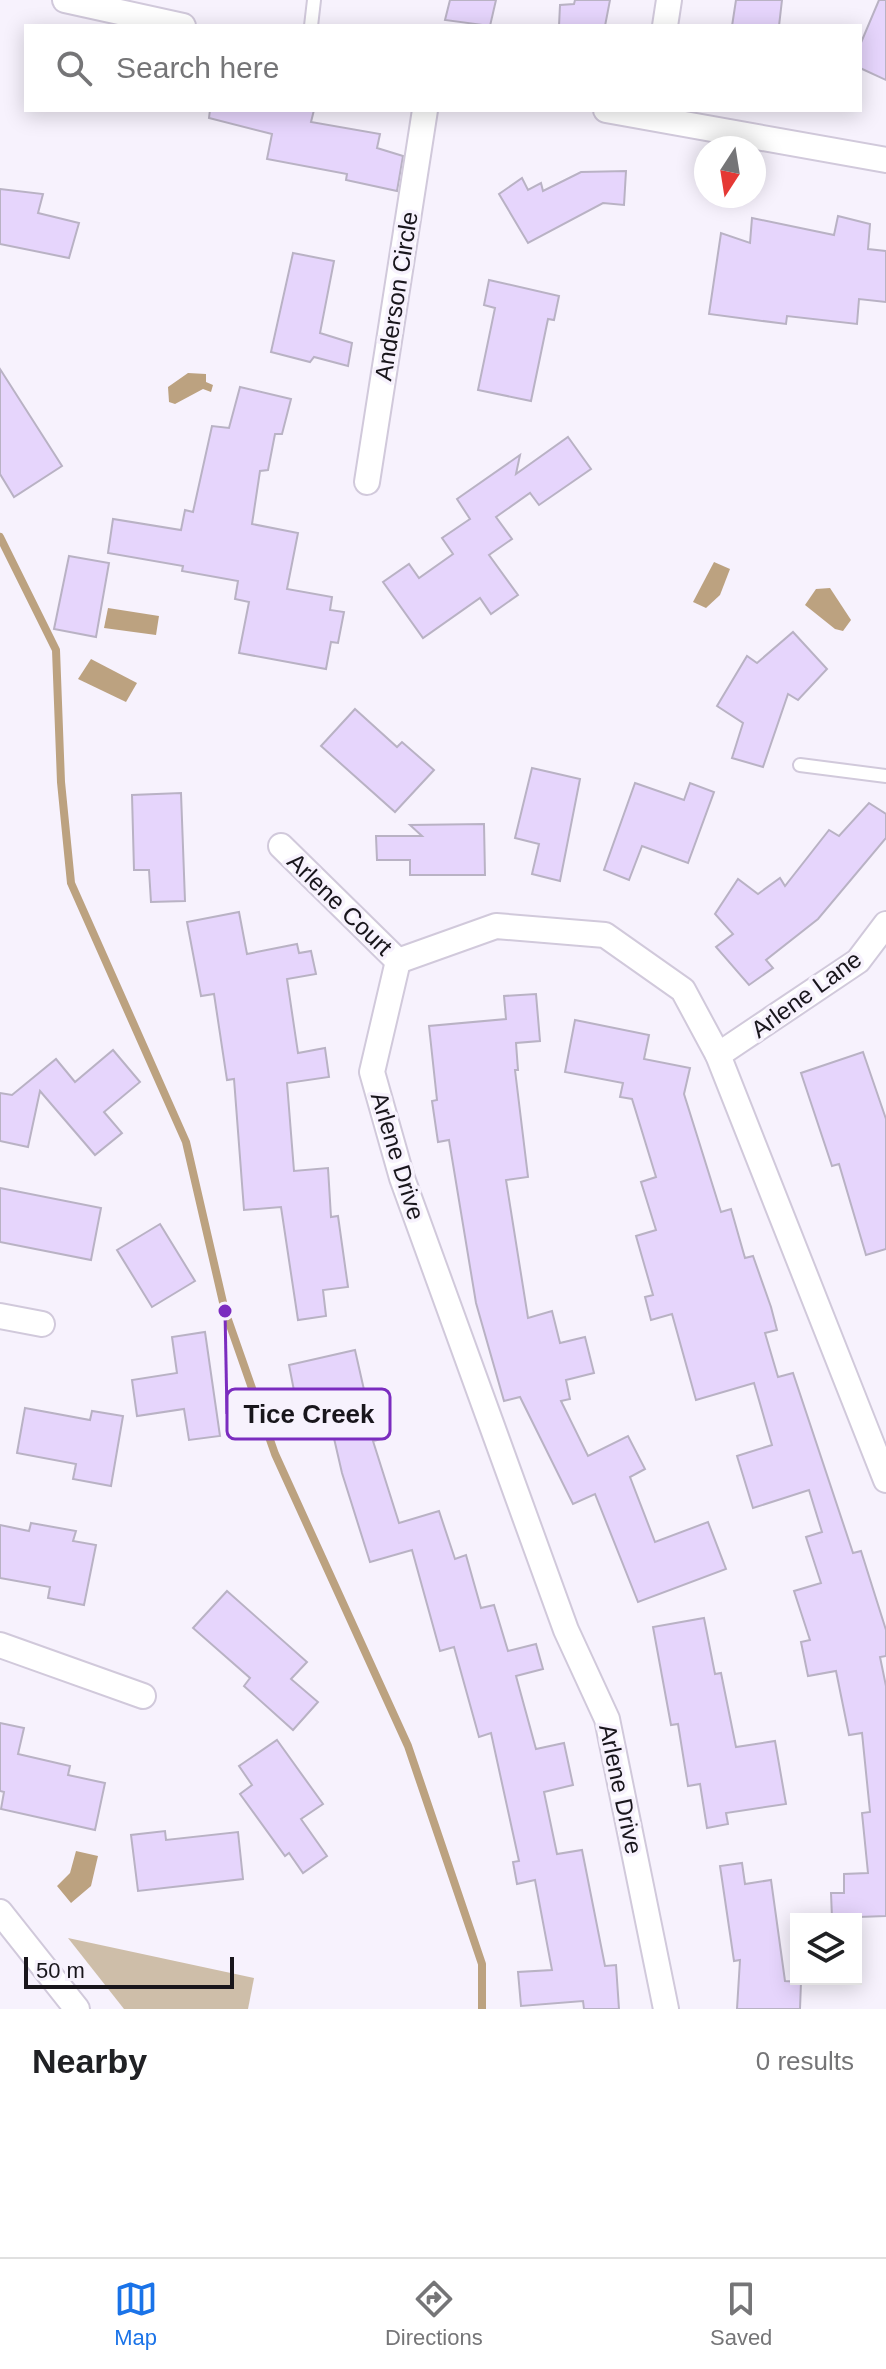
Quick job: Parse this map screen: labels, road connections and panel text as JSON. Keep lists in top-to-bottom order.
{
  "streets": {
    "street": [
      "Anderson Circle",
      "Arlene Court",
      "Arlene Lane",
      "Arlene Drive"
    ]
  },
  "crossings": [
    ["Arlene Court", "Arlene Drive"]
  ],
  "places": ["Tice Creek"],
  "scale_bar": "50 m",
  "north": "bottom",
  "page": {
    "search": "Search here",
    "scale": "50 m",
    "heading": ["Nearby", "0 results"],
    "nav": ["Map", "Directions", "Saved"]
  }
}
